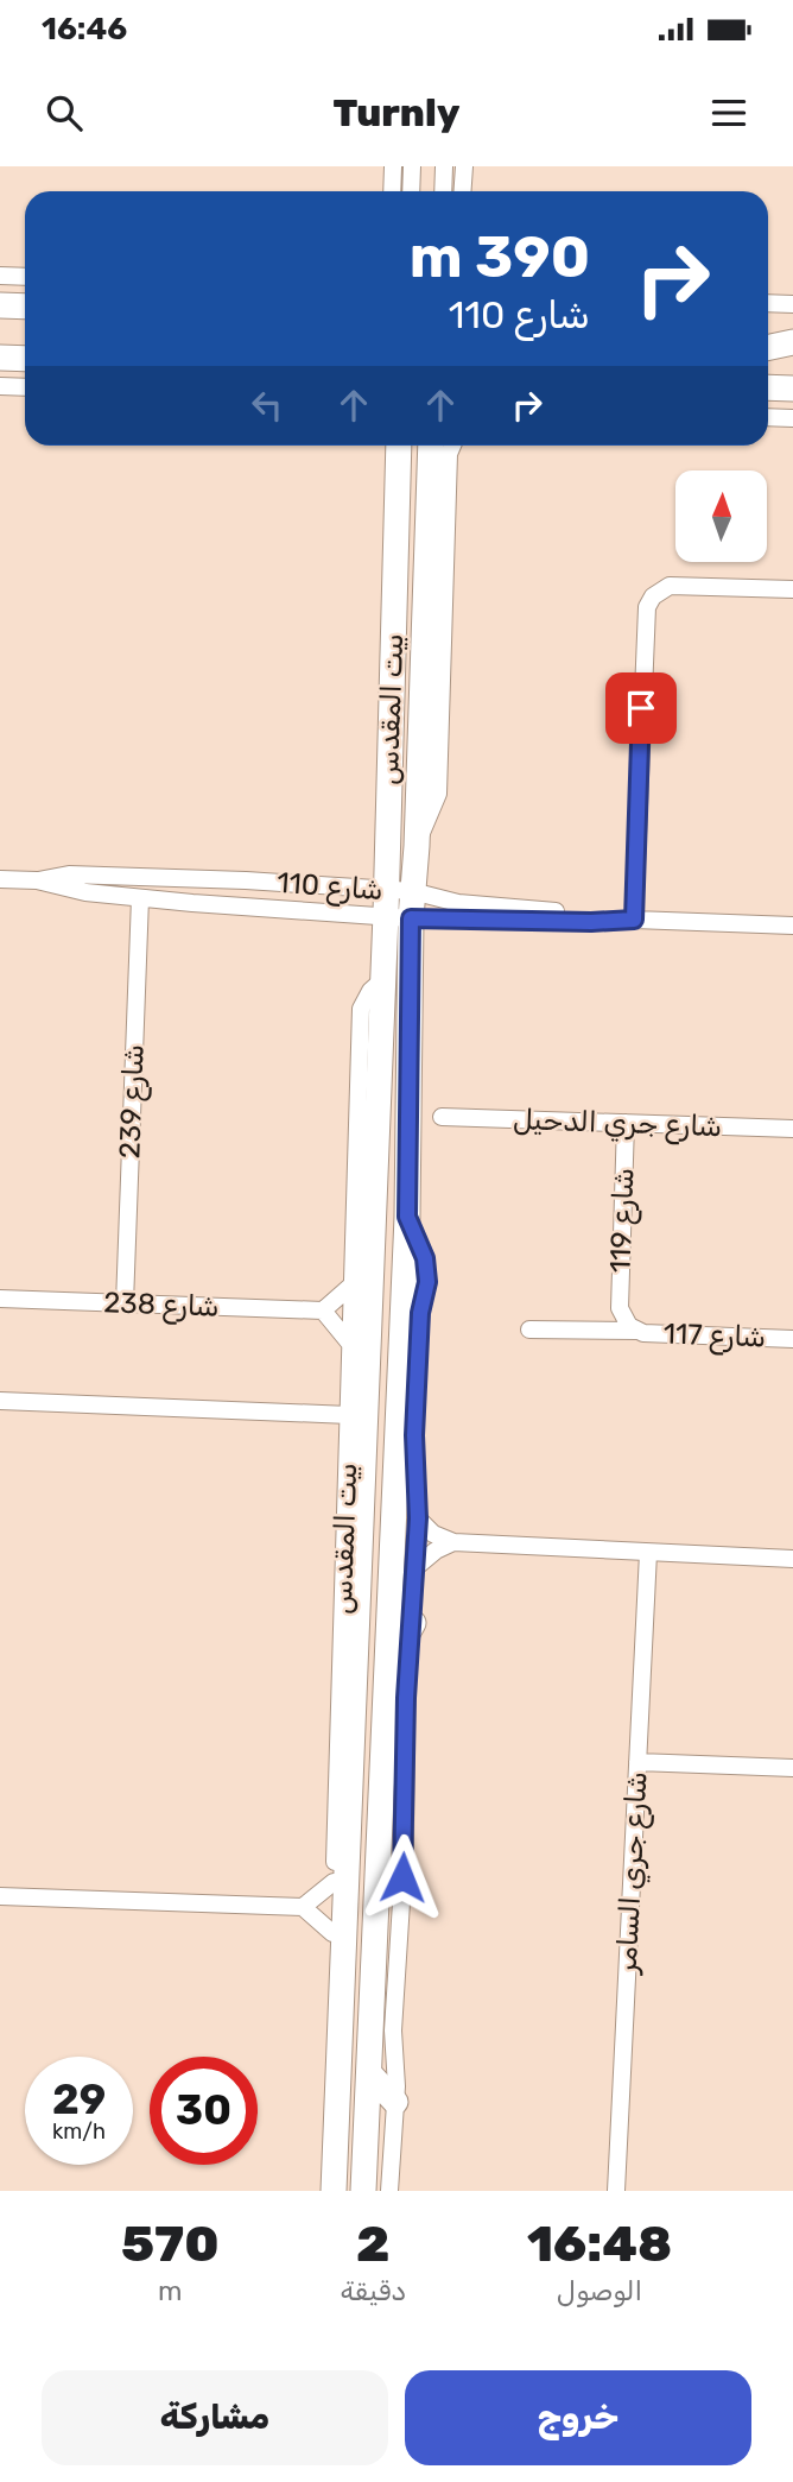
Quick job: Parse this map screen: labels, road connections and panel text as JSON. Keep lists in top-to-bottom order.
{
  "streets": {
    "street": [
      "بيت المقدس",
      "شارع 110",
      "شارع 239",
      "شارع جري الدحيل",
      "شارع 119",
      "شارع 238",
      "شارع 117",
      "شارع جري السامر"
    ]
  },
  "crossings": [
    ["بيت المقدس", "شارع 110"],
    ["شارع 110", "شارع 239"],
    ["شارع 239", "شارع 238"],
    ["شارع جري الدحيل", "شارع 119"],
    ["شارع 119", "شارع 117"]
  ],
  "north": "top",
  "page": {
    "status": "16:46",
    "header": "Turnly",
    "turn": ["390 m", "شارع 110"],
    "speed": "29 km/h",
    "limit": "30",
    "eta": [
      "16:48",
      "الوصول",
      "2",
      "دقيقة",
      "570",
      "m"
    ],
    "buttons": ["خروج", "مشاركة"]
  }
}
